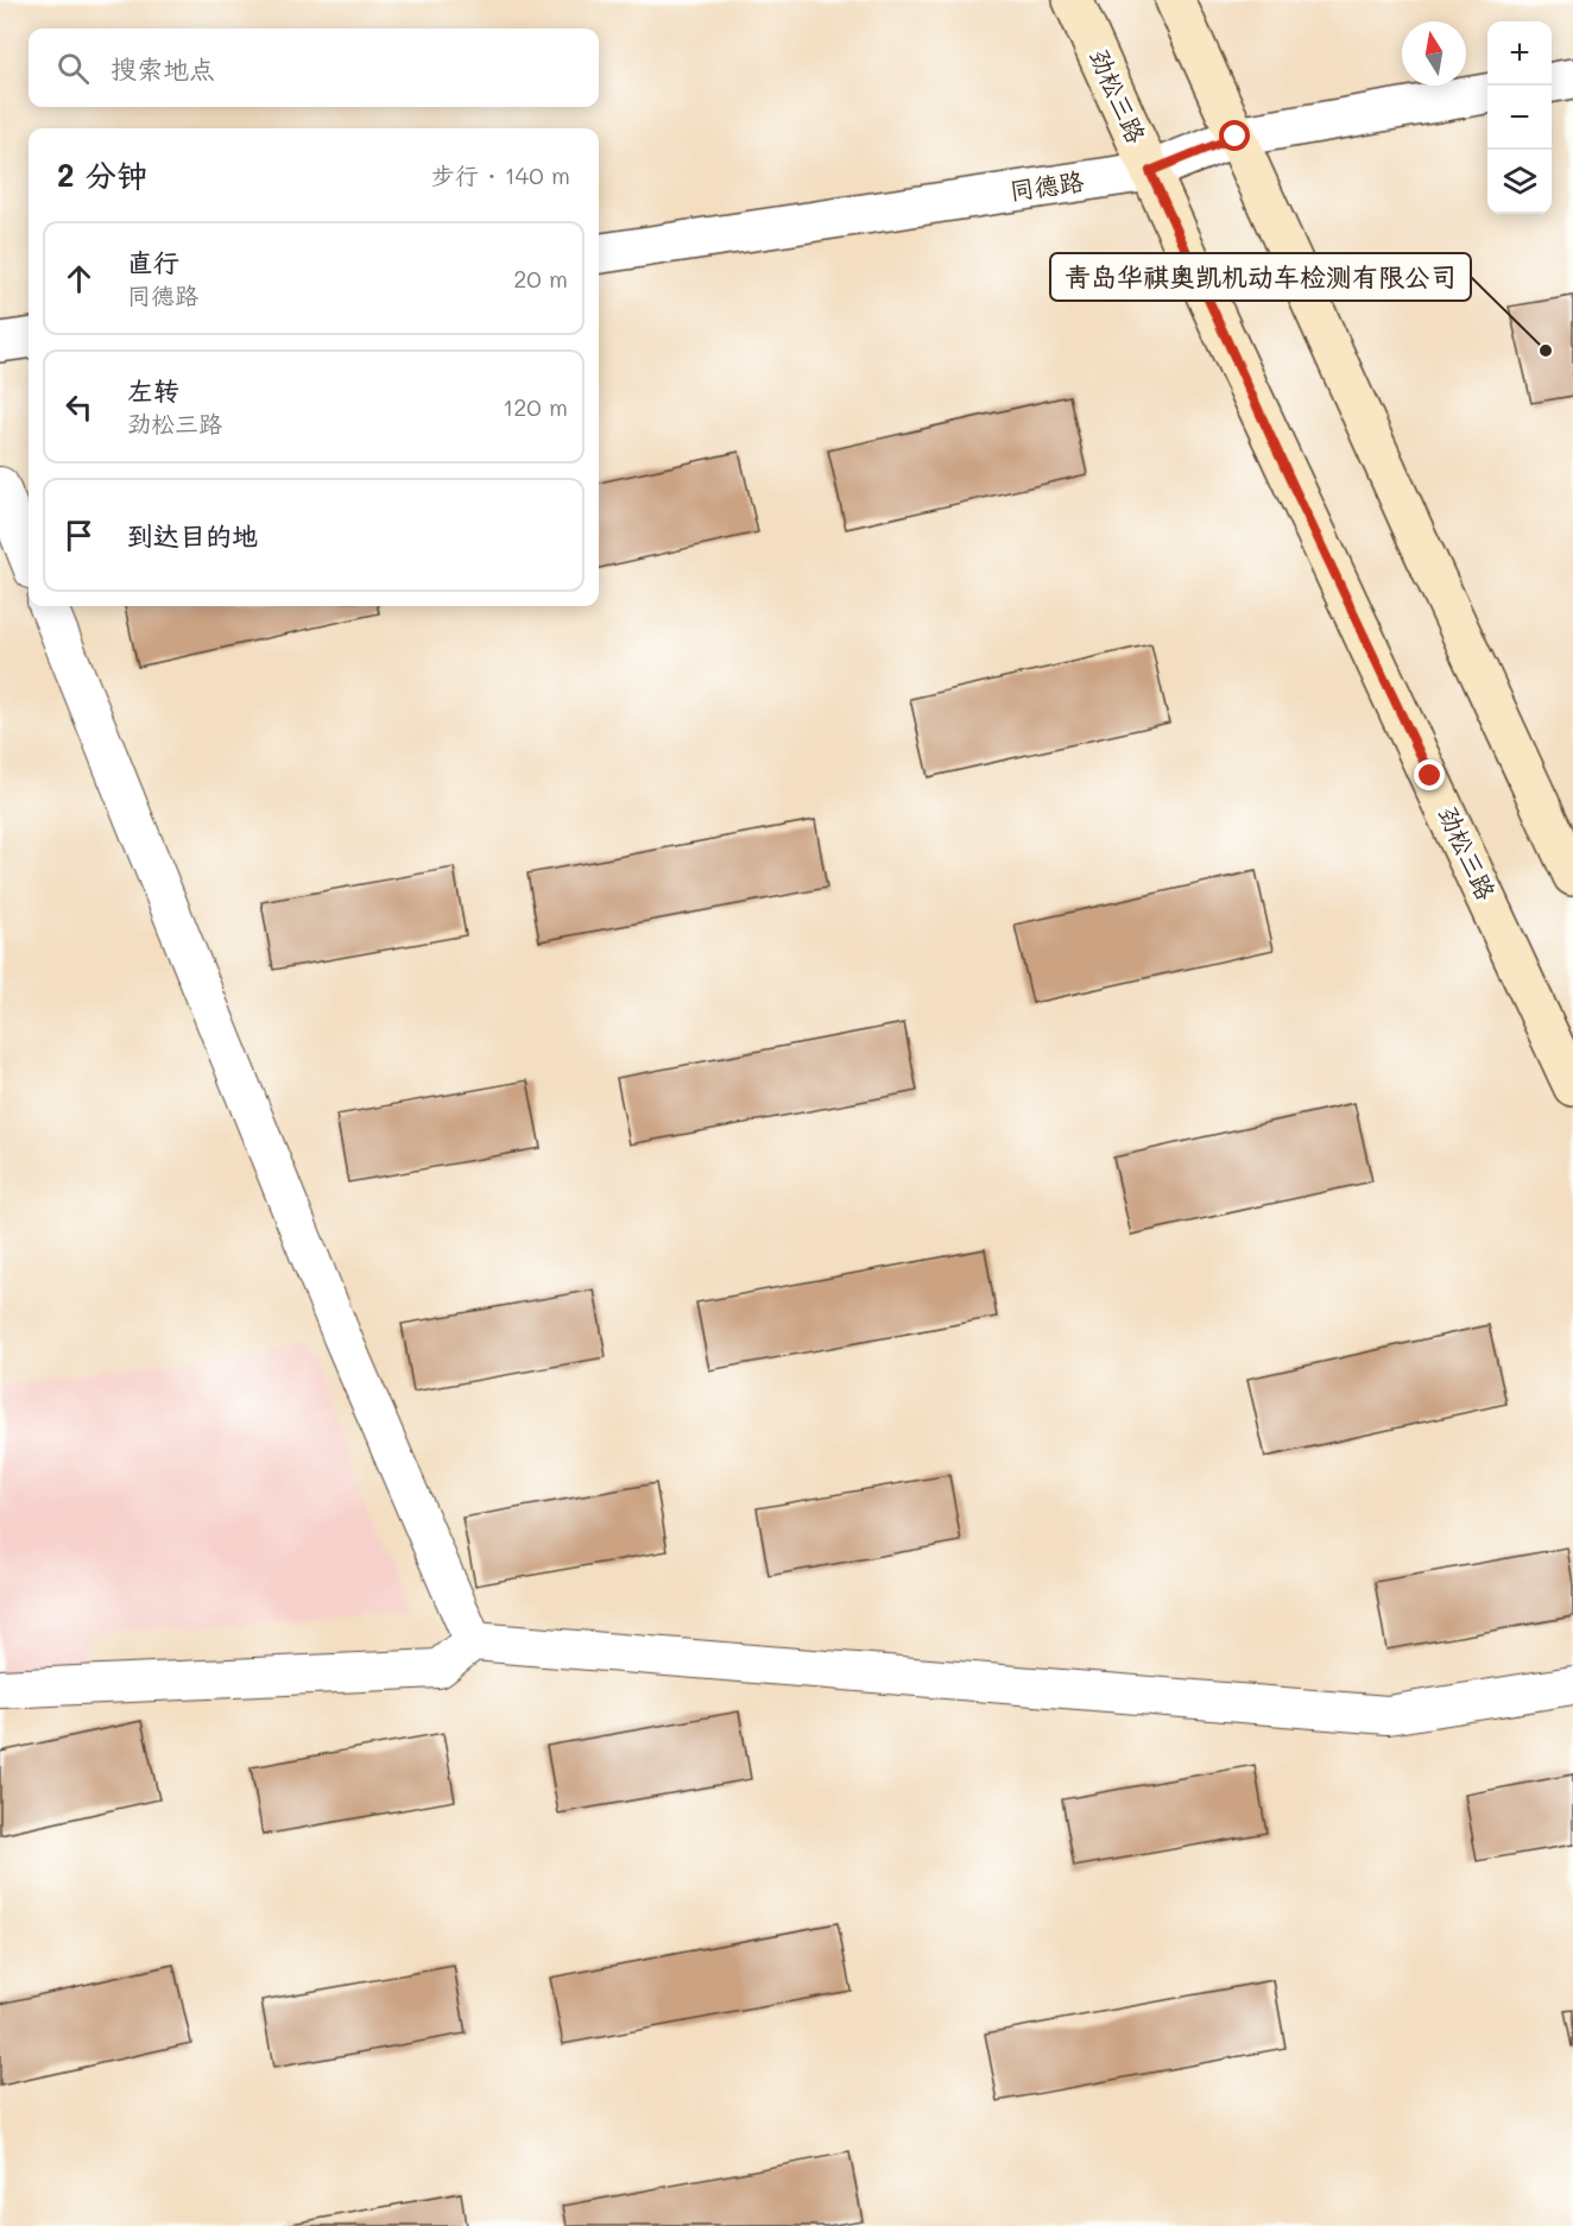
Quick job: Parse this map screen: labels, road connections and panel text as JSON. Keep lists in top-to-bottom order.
{
  "streets": {
    "main road": ["劲松三路"],
    "street": ["同德路"]
  },
  "crossings": [
    ["劲松三路", "同德路"]
  ],
  "places": ["青岛华祺奥凯机动车检测有限公司"],
  "north": "top",
  "page": {
    "map_buttons": ["+", "−"],
    "search": "搜索地点",
    "heading": ["2 分钟", "步行 · 140 m"],
    "list": [
      ["直行", "同德路", "20 m"],
      ["左转", "劲松三路", "120 m"],
      "到达目的地"
    ]
  }
}
